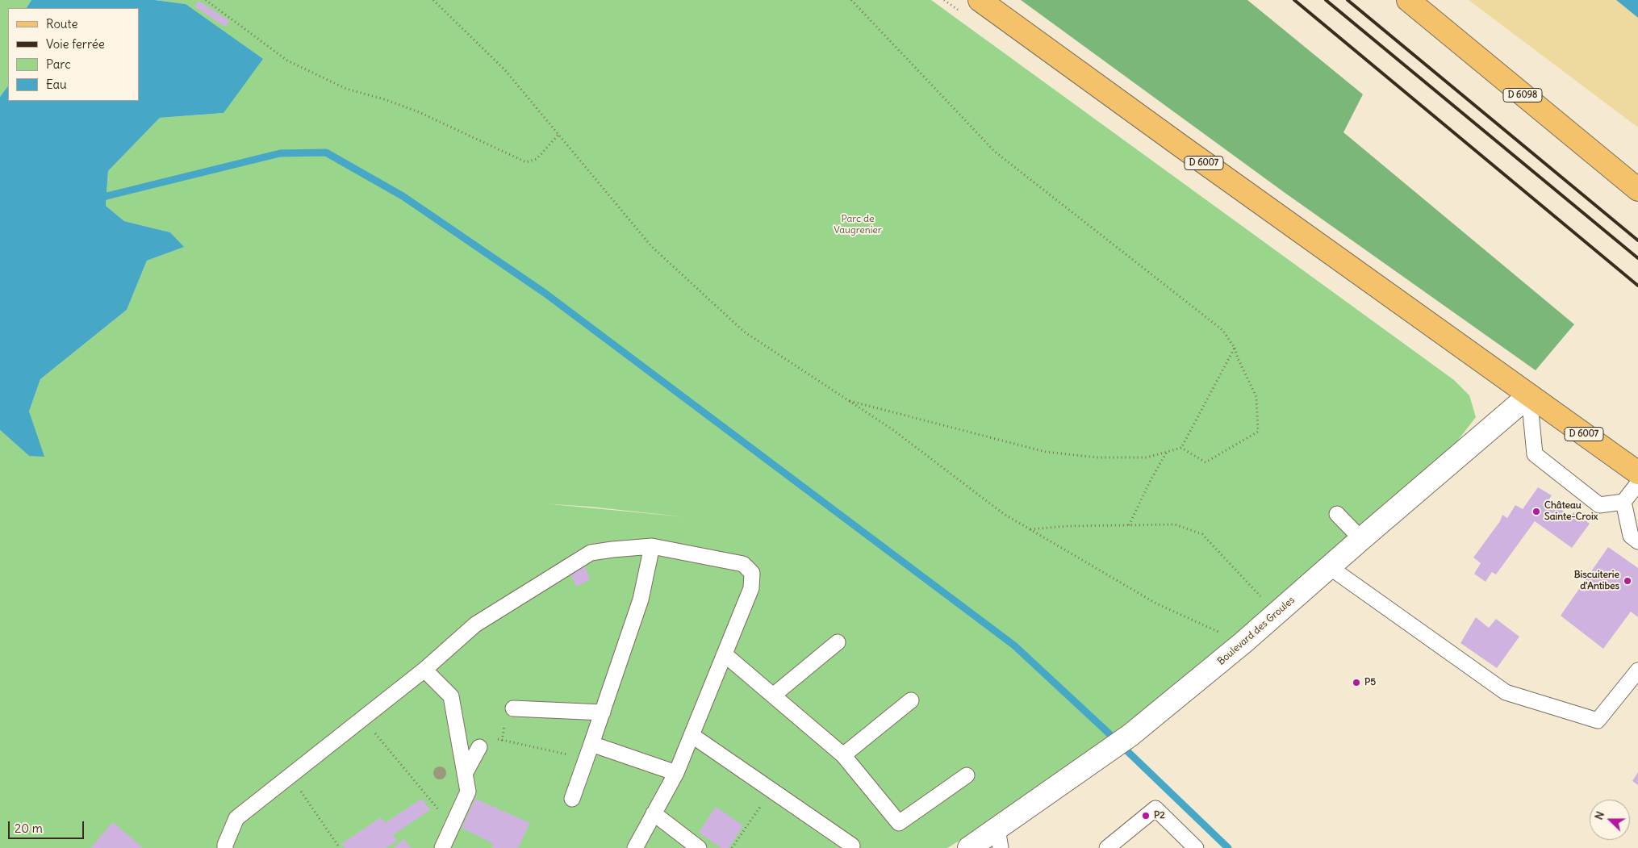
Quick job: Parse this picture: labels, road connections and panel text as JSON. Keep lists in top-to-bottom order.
{
  "streets": {
    "main road": ["D 6098", "D 6007"],
    "street": ["Boulevard des Groules"]
  },
  "crossings": [
    ["D 6007", "Boulevard des Groules"]
  ],
  "parks": ["Parc de Vaugrenier"],
  "places": [
    "Château Sainte-Croix",
    "Biscuiterie d'Antibes",
    "P5",
    "P2"
  ],
  "legend": [
    "Route",
    "Voie ferrée",
    "Parc",
    "Eau"
  ],
  "scale_bar": "20 m",
  "north": "left"
}
